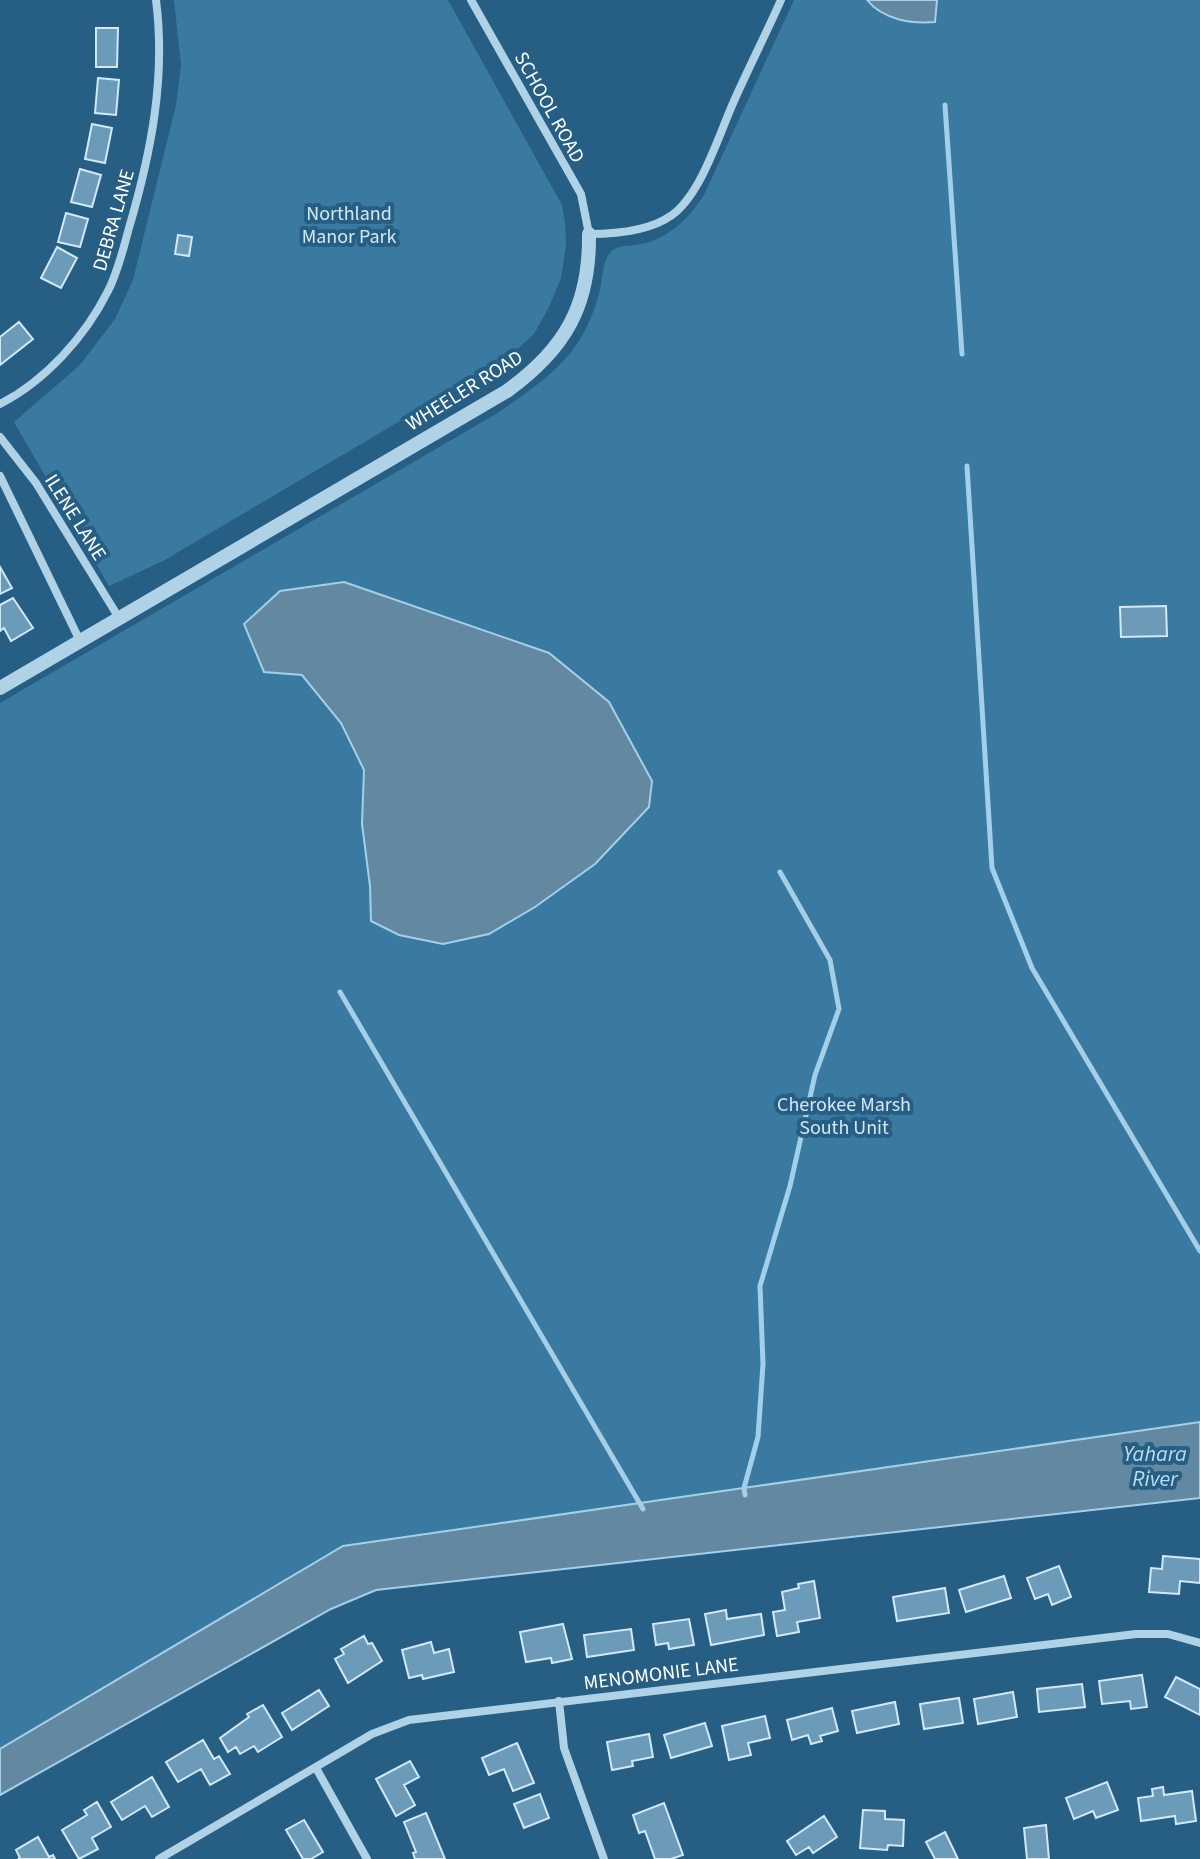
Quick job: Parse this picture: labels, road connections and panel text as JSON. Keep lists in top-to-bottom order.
{
  "streets": {
    "street": [
      "SCHOOL ROAD",
      "DEBRA LANE",
      "WHEELER ROAD",
      "ILENE LANE",
      "MENOMONIE LANE"
    ]
  },
  "crossings": [
    ["SCHOOL ROAD", "WHEELER ROAD"],
    ["WHEELER ROAD", "ILENE LANE"]
  ],
  "water": ["Yahara River"],
  "parks": ["Northland Manor Park", "Cherokee Marsh South Unit"]
}
